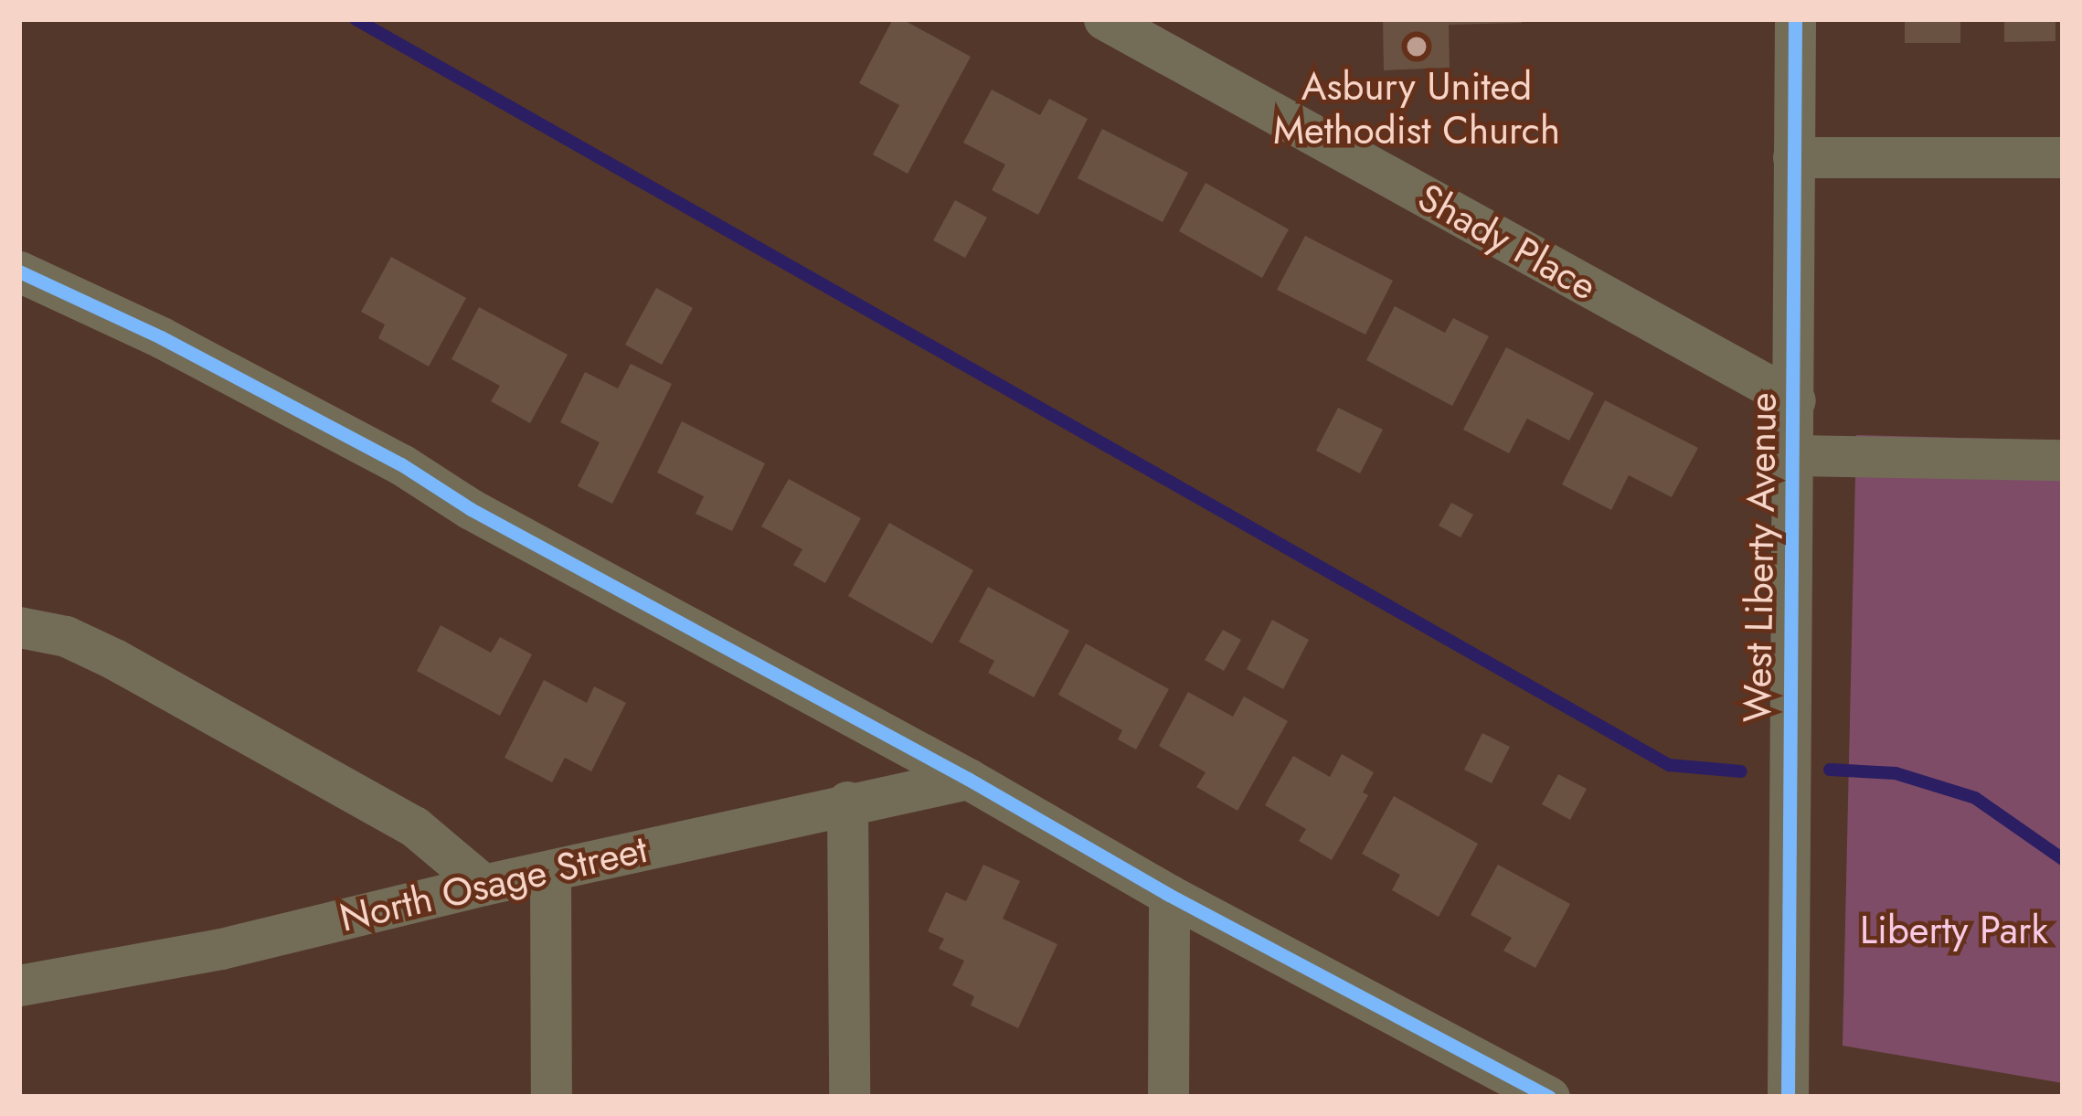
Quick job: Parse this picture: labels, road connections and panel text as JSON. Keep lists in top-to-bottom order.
{
  "streets": {
    "street": ["Shady Place", "West Liberty Avenue", "North Osage Street"]
  },
  "crossings": [
    ["Shady Place", "West Liberty Avenue"]
  ],
  "parks": ["Liberty Park"],
  "places": ["Asbury United Methodist Church"]
}
